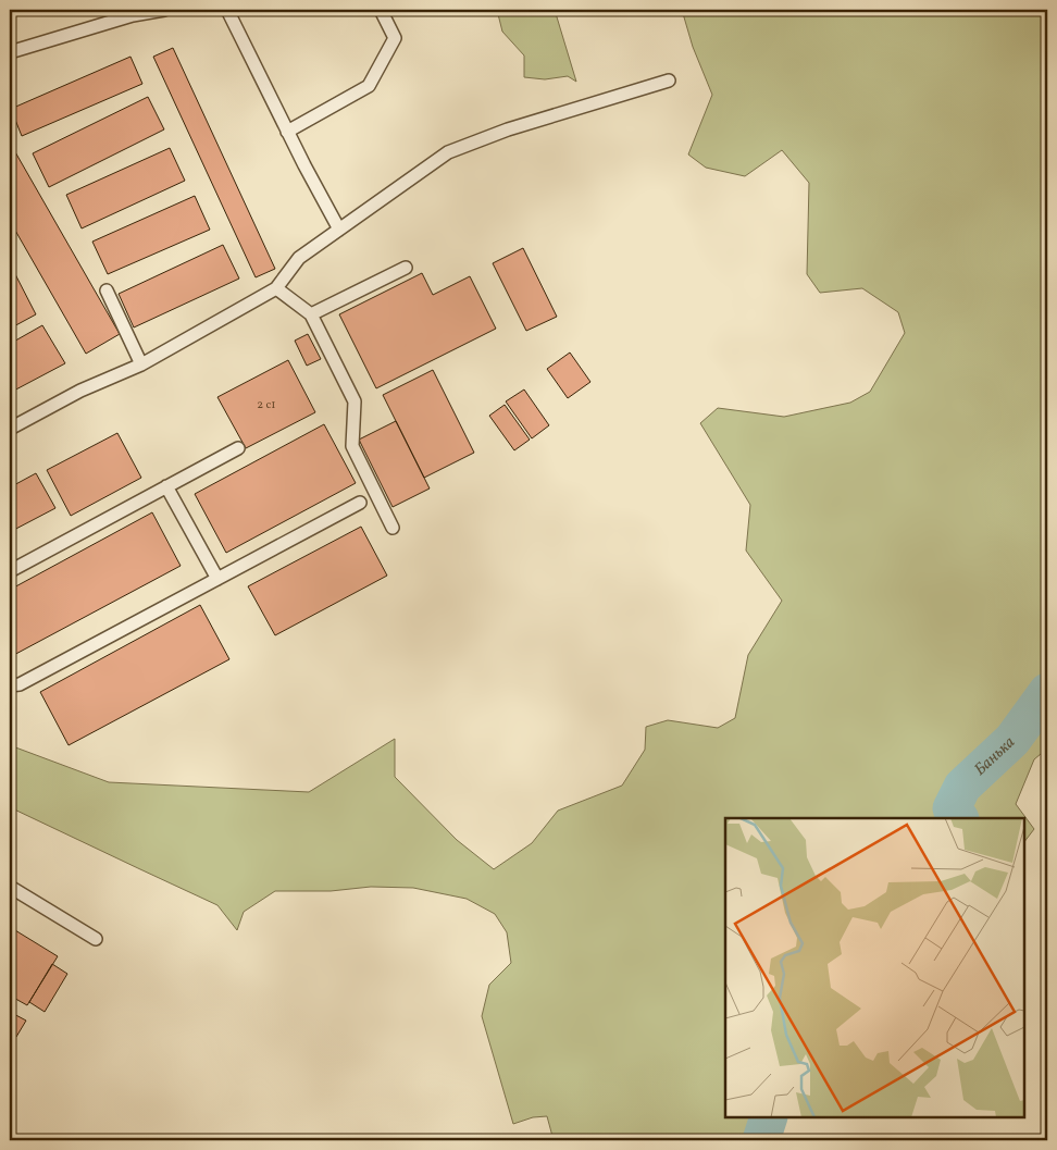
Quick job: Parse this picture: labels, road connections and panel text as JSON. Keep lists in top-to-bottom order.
{
  "water": ["Банька"],
  "house_numbers": ["2 с1"]
}
